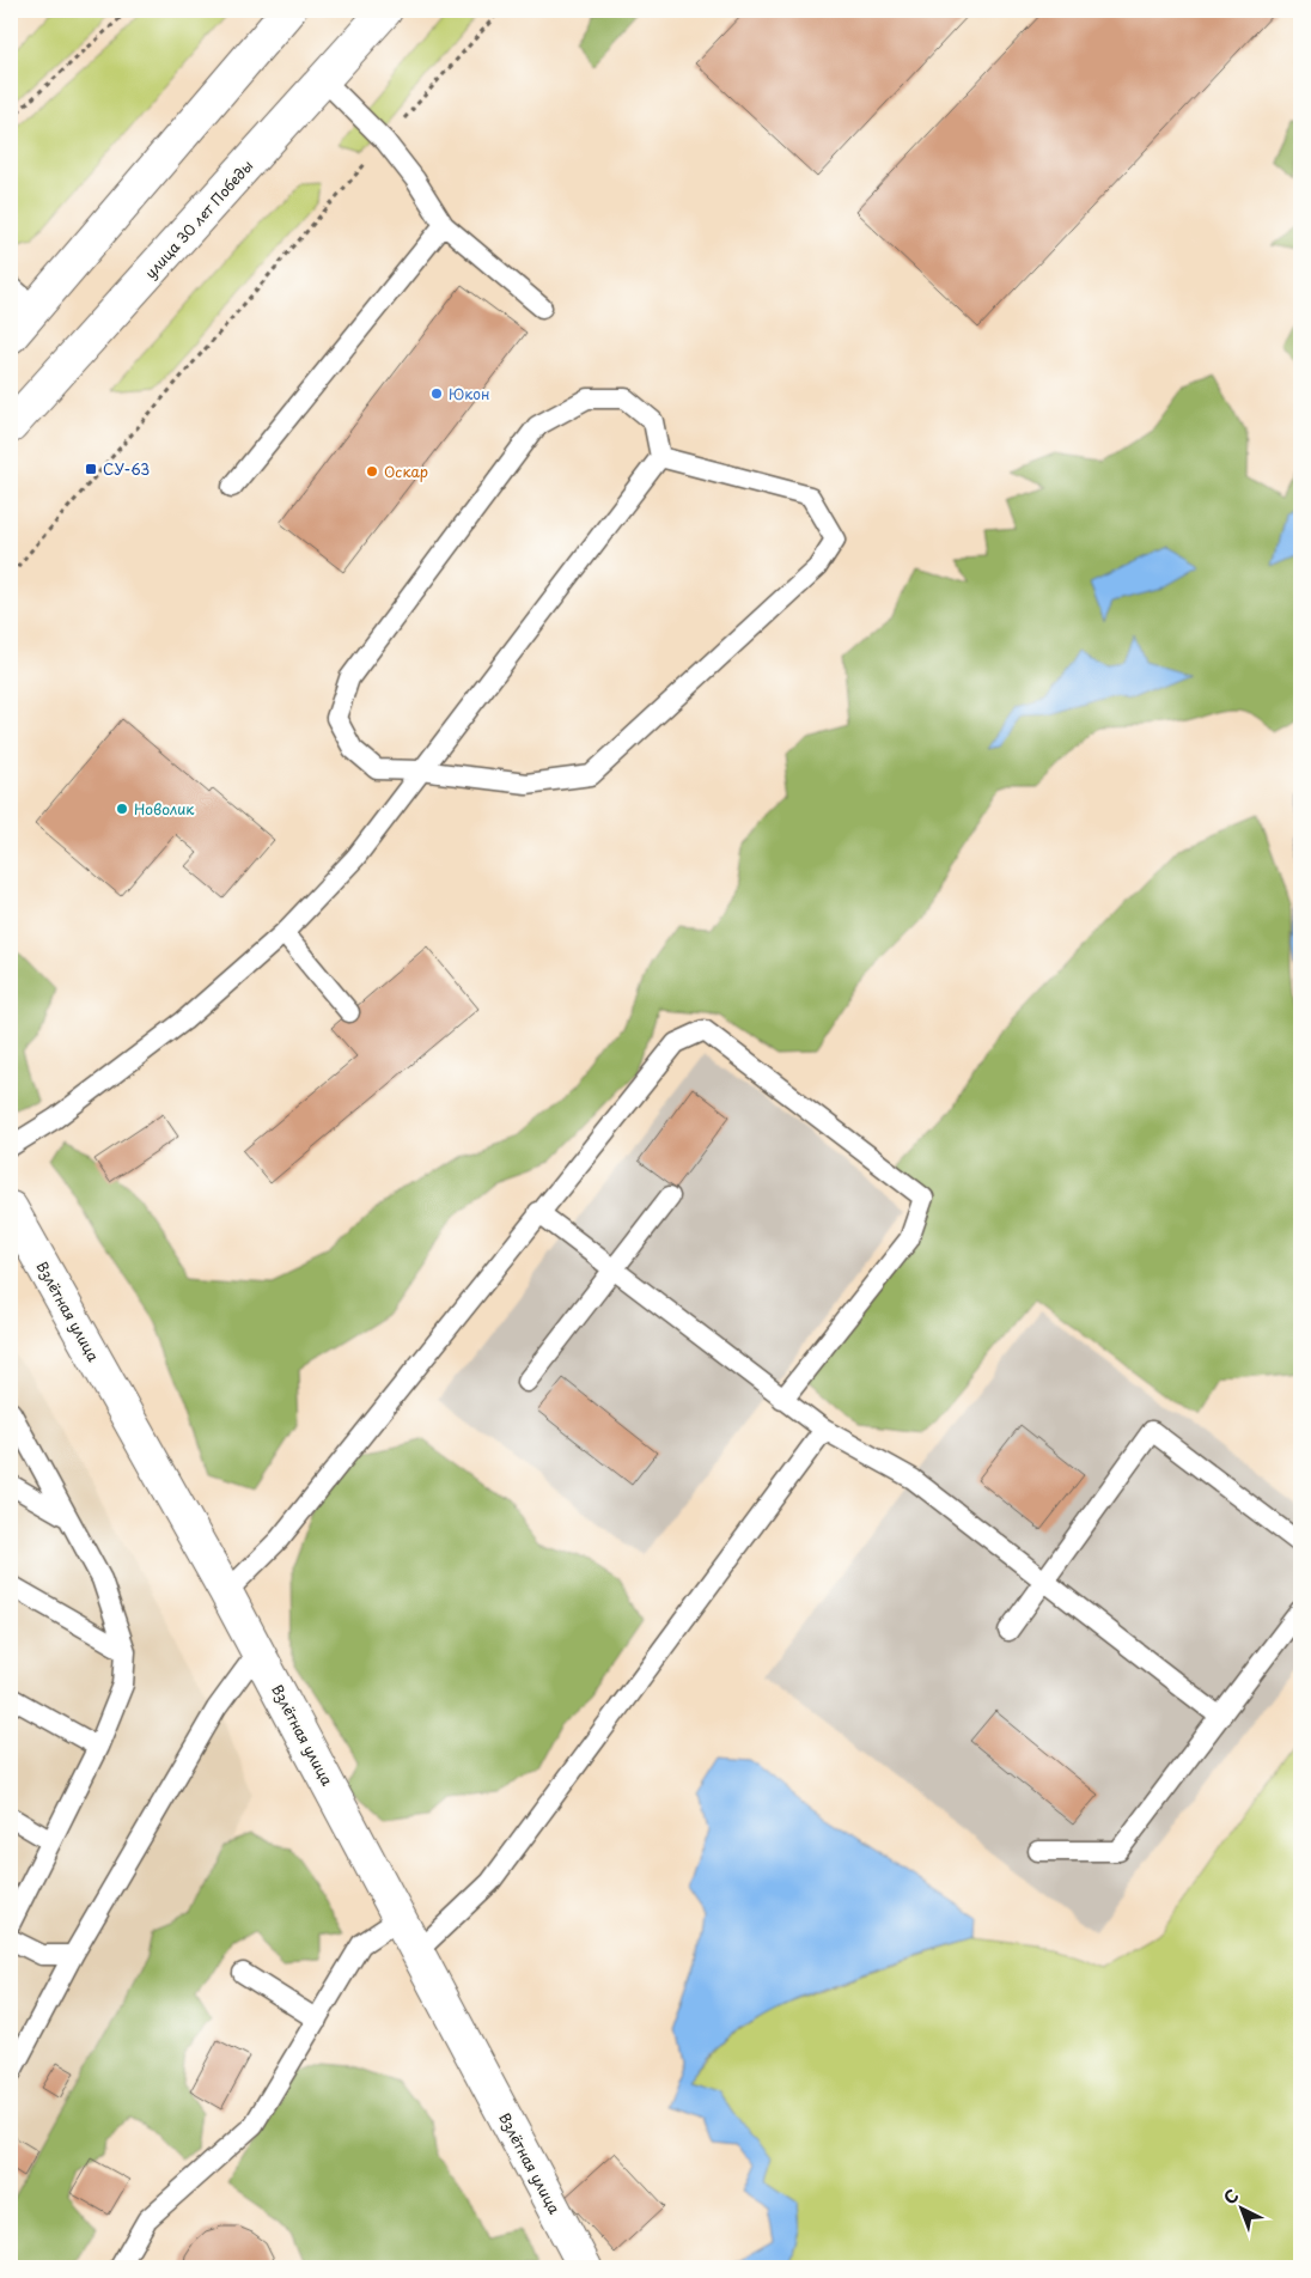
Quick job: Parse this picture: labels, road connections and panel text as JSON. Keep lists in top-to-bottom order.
{
  "streets": {
    "street": ["улица 30 лет Победы", "Взлётная улица"]
  },
  "places": {
    "other": ["Юкон", "Оскар", "Новолик"],
    "transit": ["СУ-63"]
  },
  "north": "top left"
}
